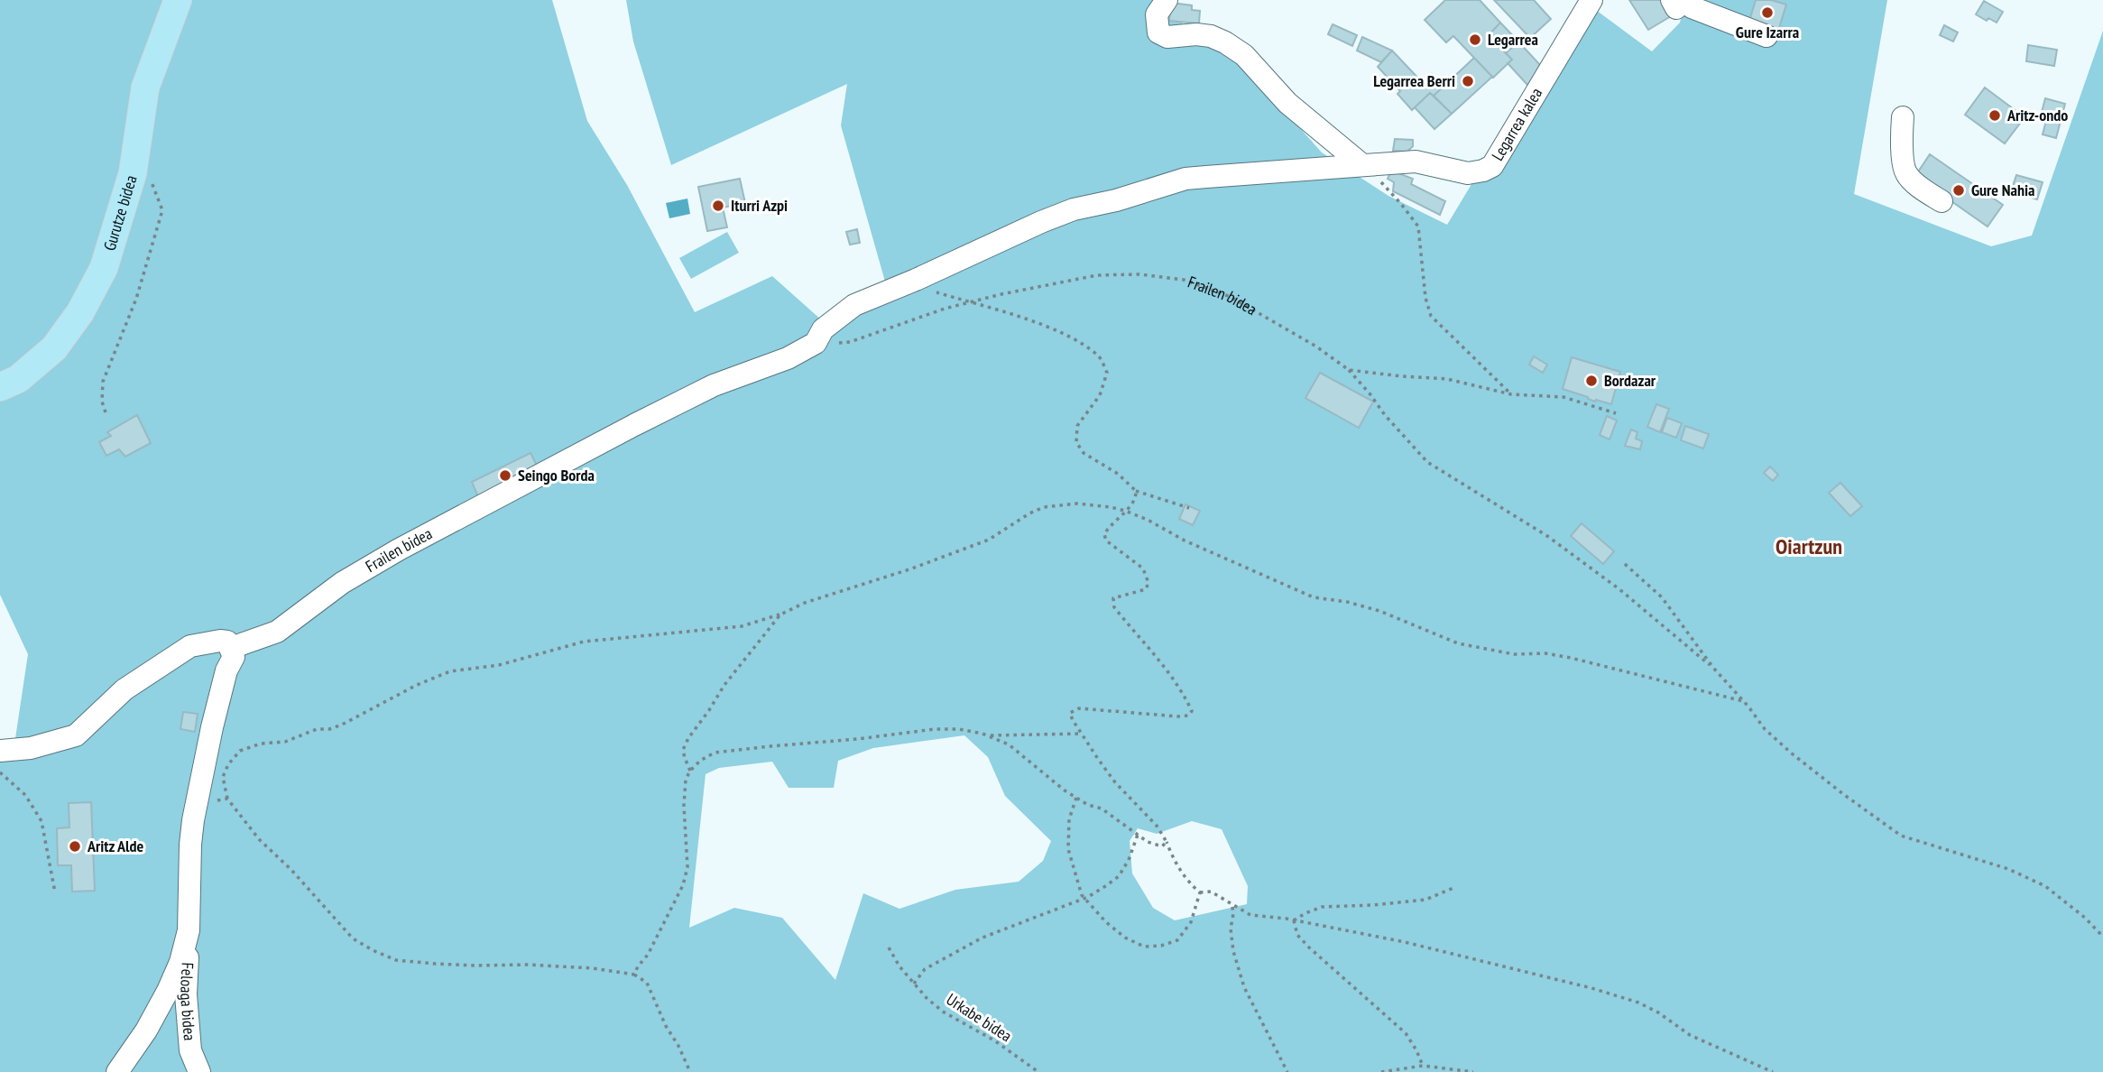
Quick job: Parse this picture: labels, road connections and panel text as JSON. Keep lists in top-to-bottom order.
{
  "streets": {
    "main road": ["Gurutze bidea"],
    "street": ["Legarrea kalea", "Frailen bidea", "Feloaga bidea"],
    "path": ["Urkabe bidea"]
  },
  "crossings": [
    ["Legarrea kalea", "Frailen bidea"]
  ],
  "districts": ["Oiartzun"],
  "places": [
    "Gure Izarra",
    "Legarrea",
    "Legarrea Berri",
    "Aritz-ondo",
    "Gure Nahia",
    "Iturri Azpi",
    "Bordazar",
    "Seingo Borda",
    "Aritz Alde"
  ]
}
